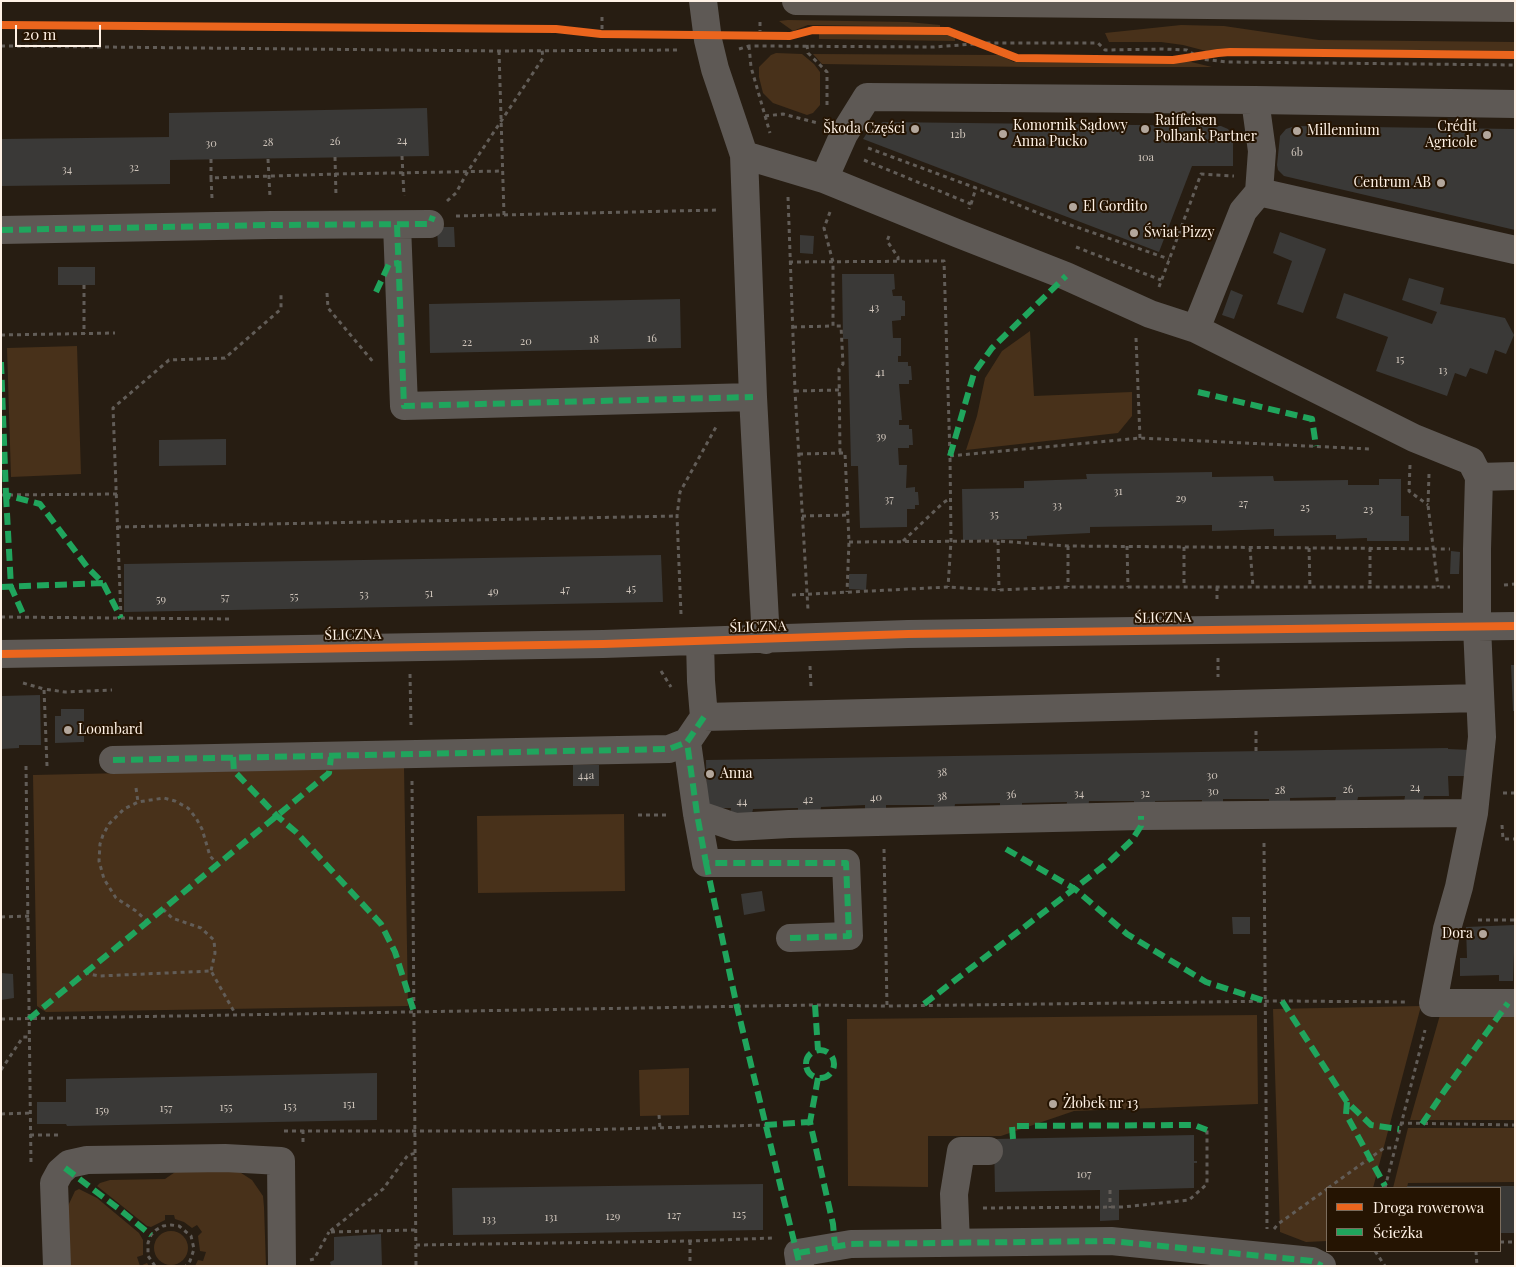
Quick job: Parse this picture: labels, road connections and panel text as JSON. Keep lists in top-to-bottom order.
{
  "streets": {
    "street": ["ŚLICZNA"]
  },
  "places": [
    "Škoda Części",
    "Raiffeisen Polbank Partner",
    "Millennium",
    "Komornik Sądowy Anna Pucko",
    "Crédit Agricole",
    "Centrum AB",
    "El Gordito",
    "Świat Pizzy",
    "Loombard",
    "Anna",
    "Dora",
    "Żłobek nr 13"
  ],
  "house_numbers": [
    "12b",
    "24",
    "26",
    "28",
    "30",
    "6b",
    "10a",
    "32",
    "34",
    "43",
    "16",
    "18",
    "20",
    "22",
    "15",
    "13",
    "41",
    "39",
    "31",
    "29",
    "37",
    "27",
    "33",
    "25",
    "23",
    "35",
    "45",
    "47",
    "49",
    "51",
    "53",
    "55",
    "57",
    "59",
    "38",
    "44a",
    "30",
    "24",
    "26",
    "28",
    "30",
    "34",
    "32",
    "36",
    "38",
    "40",
    "42",
    "44",
    "151",
    "153",
    "155",
    "157",
    "159",
    "107",
    "125",
    "127",
    "129",
    "131",
    "133"
  ],
  "legend": ["Droga rowerowa", "Ścieżka"],
  "scale_bar": "20 m"
}
